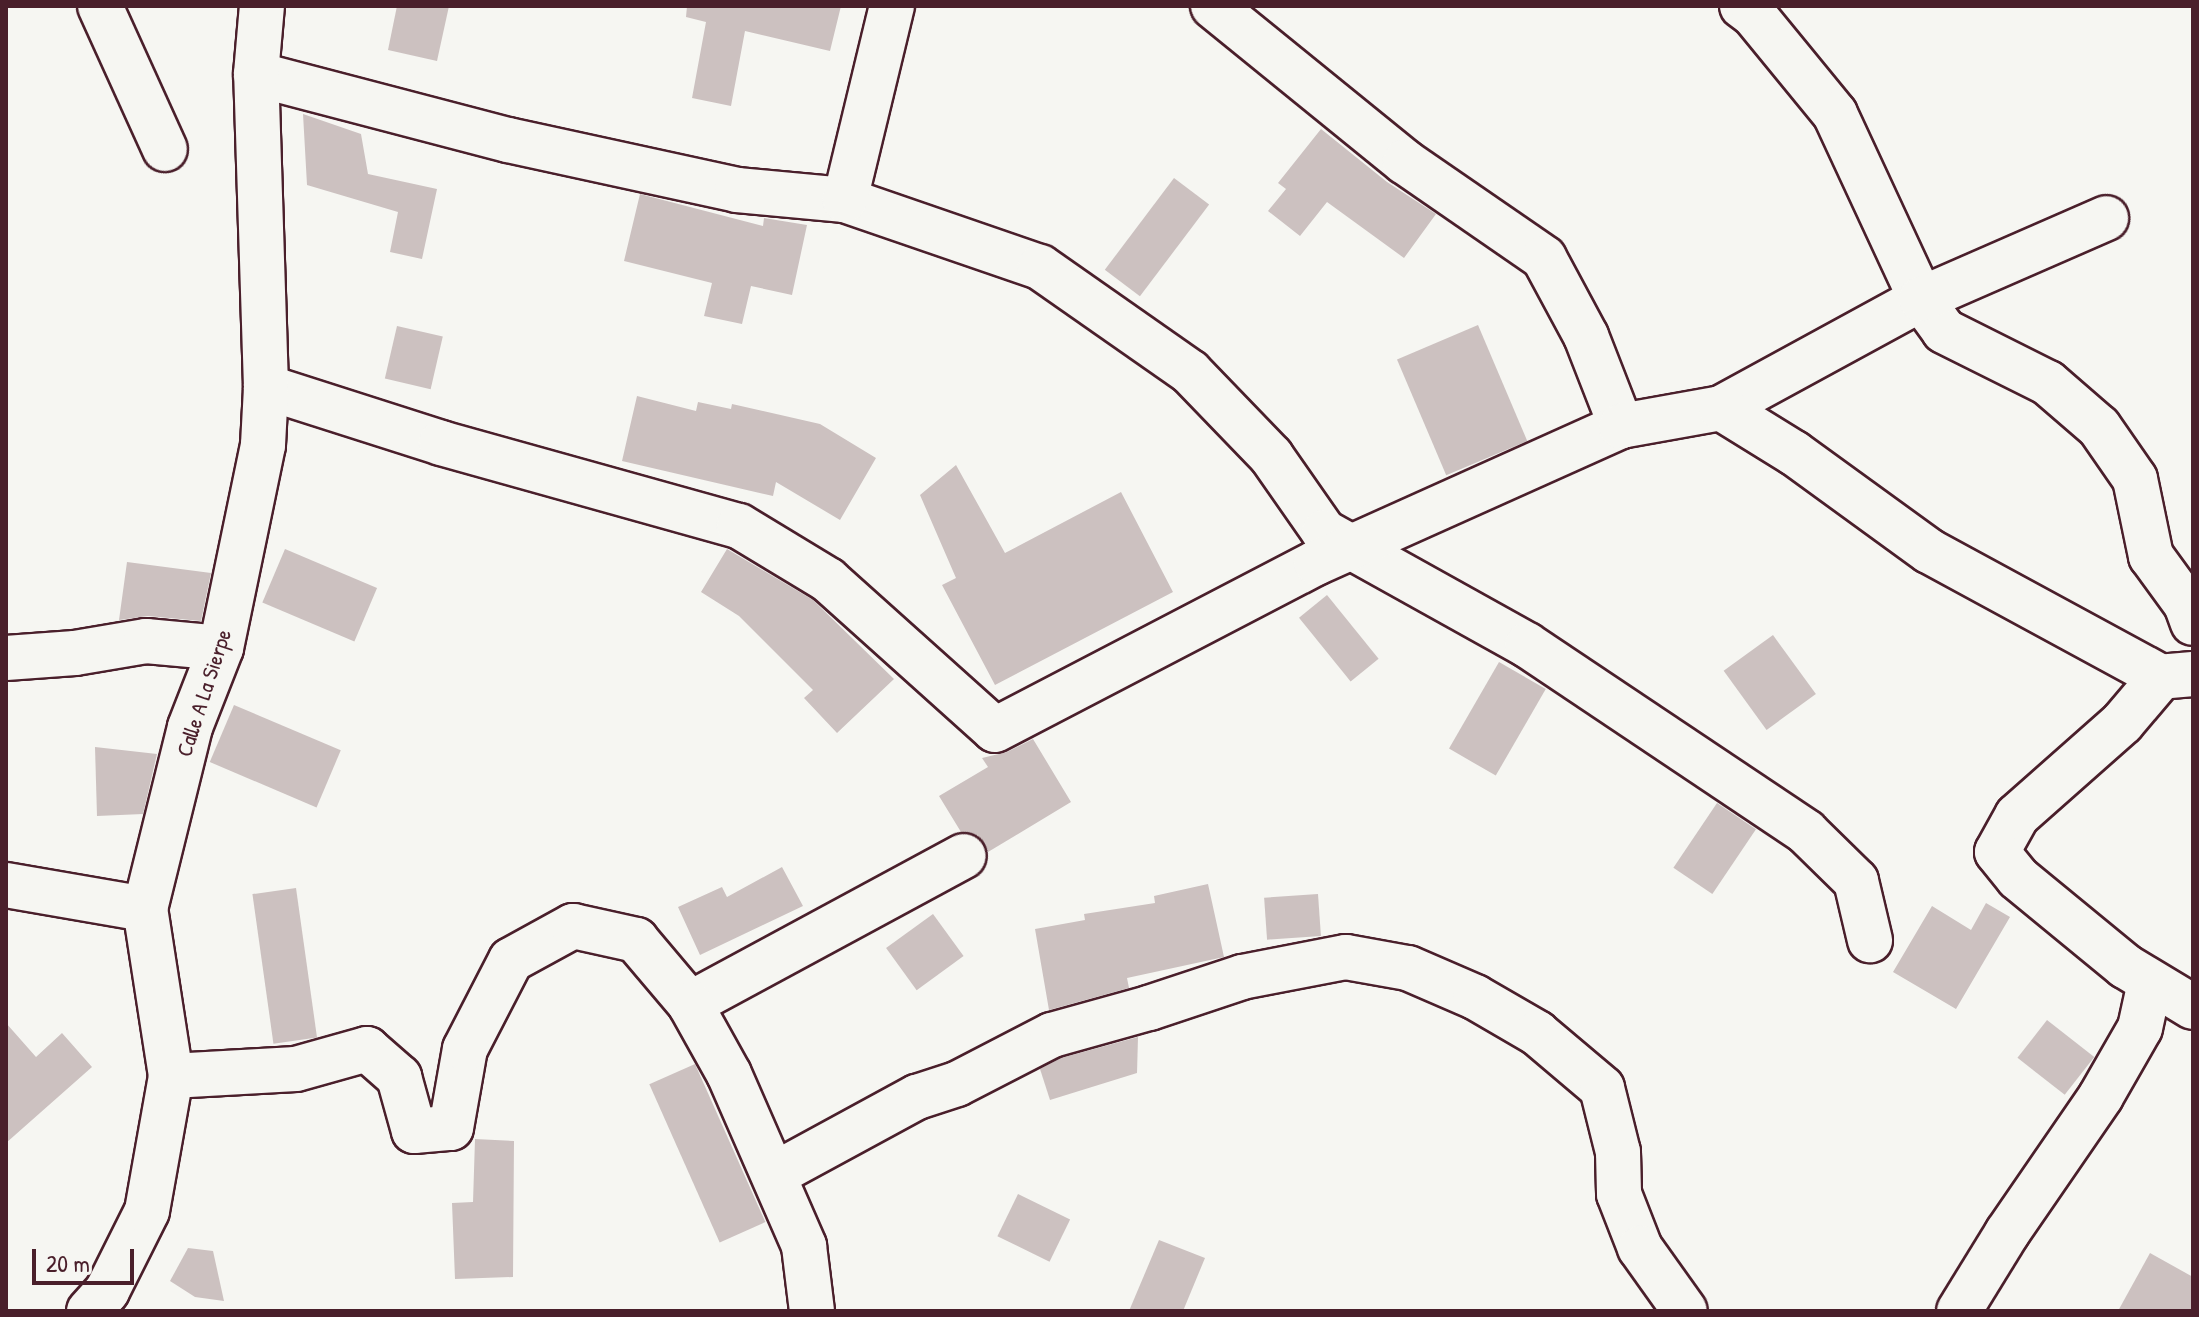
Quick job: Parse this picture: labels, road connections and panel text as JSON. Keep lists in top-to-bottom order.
{
  "streets": {
    "street": ["Calle A La Sierpe"]
  },
  "scale_bar": "20 m"
}
